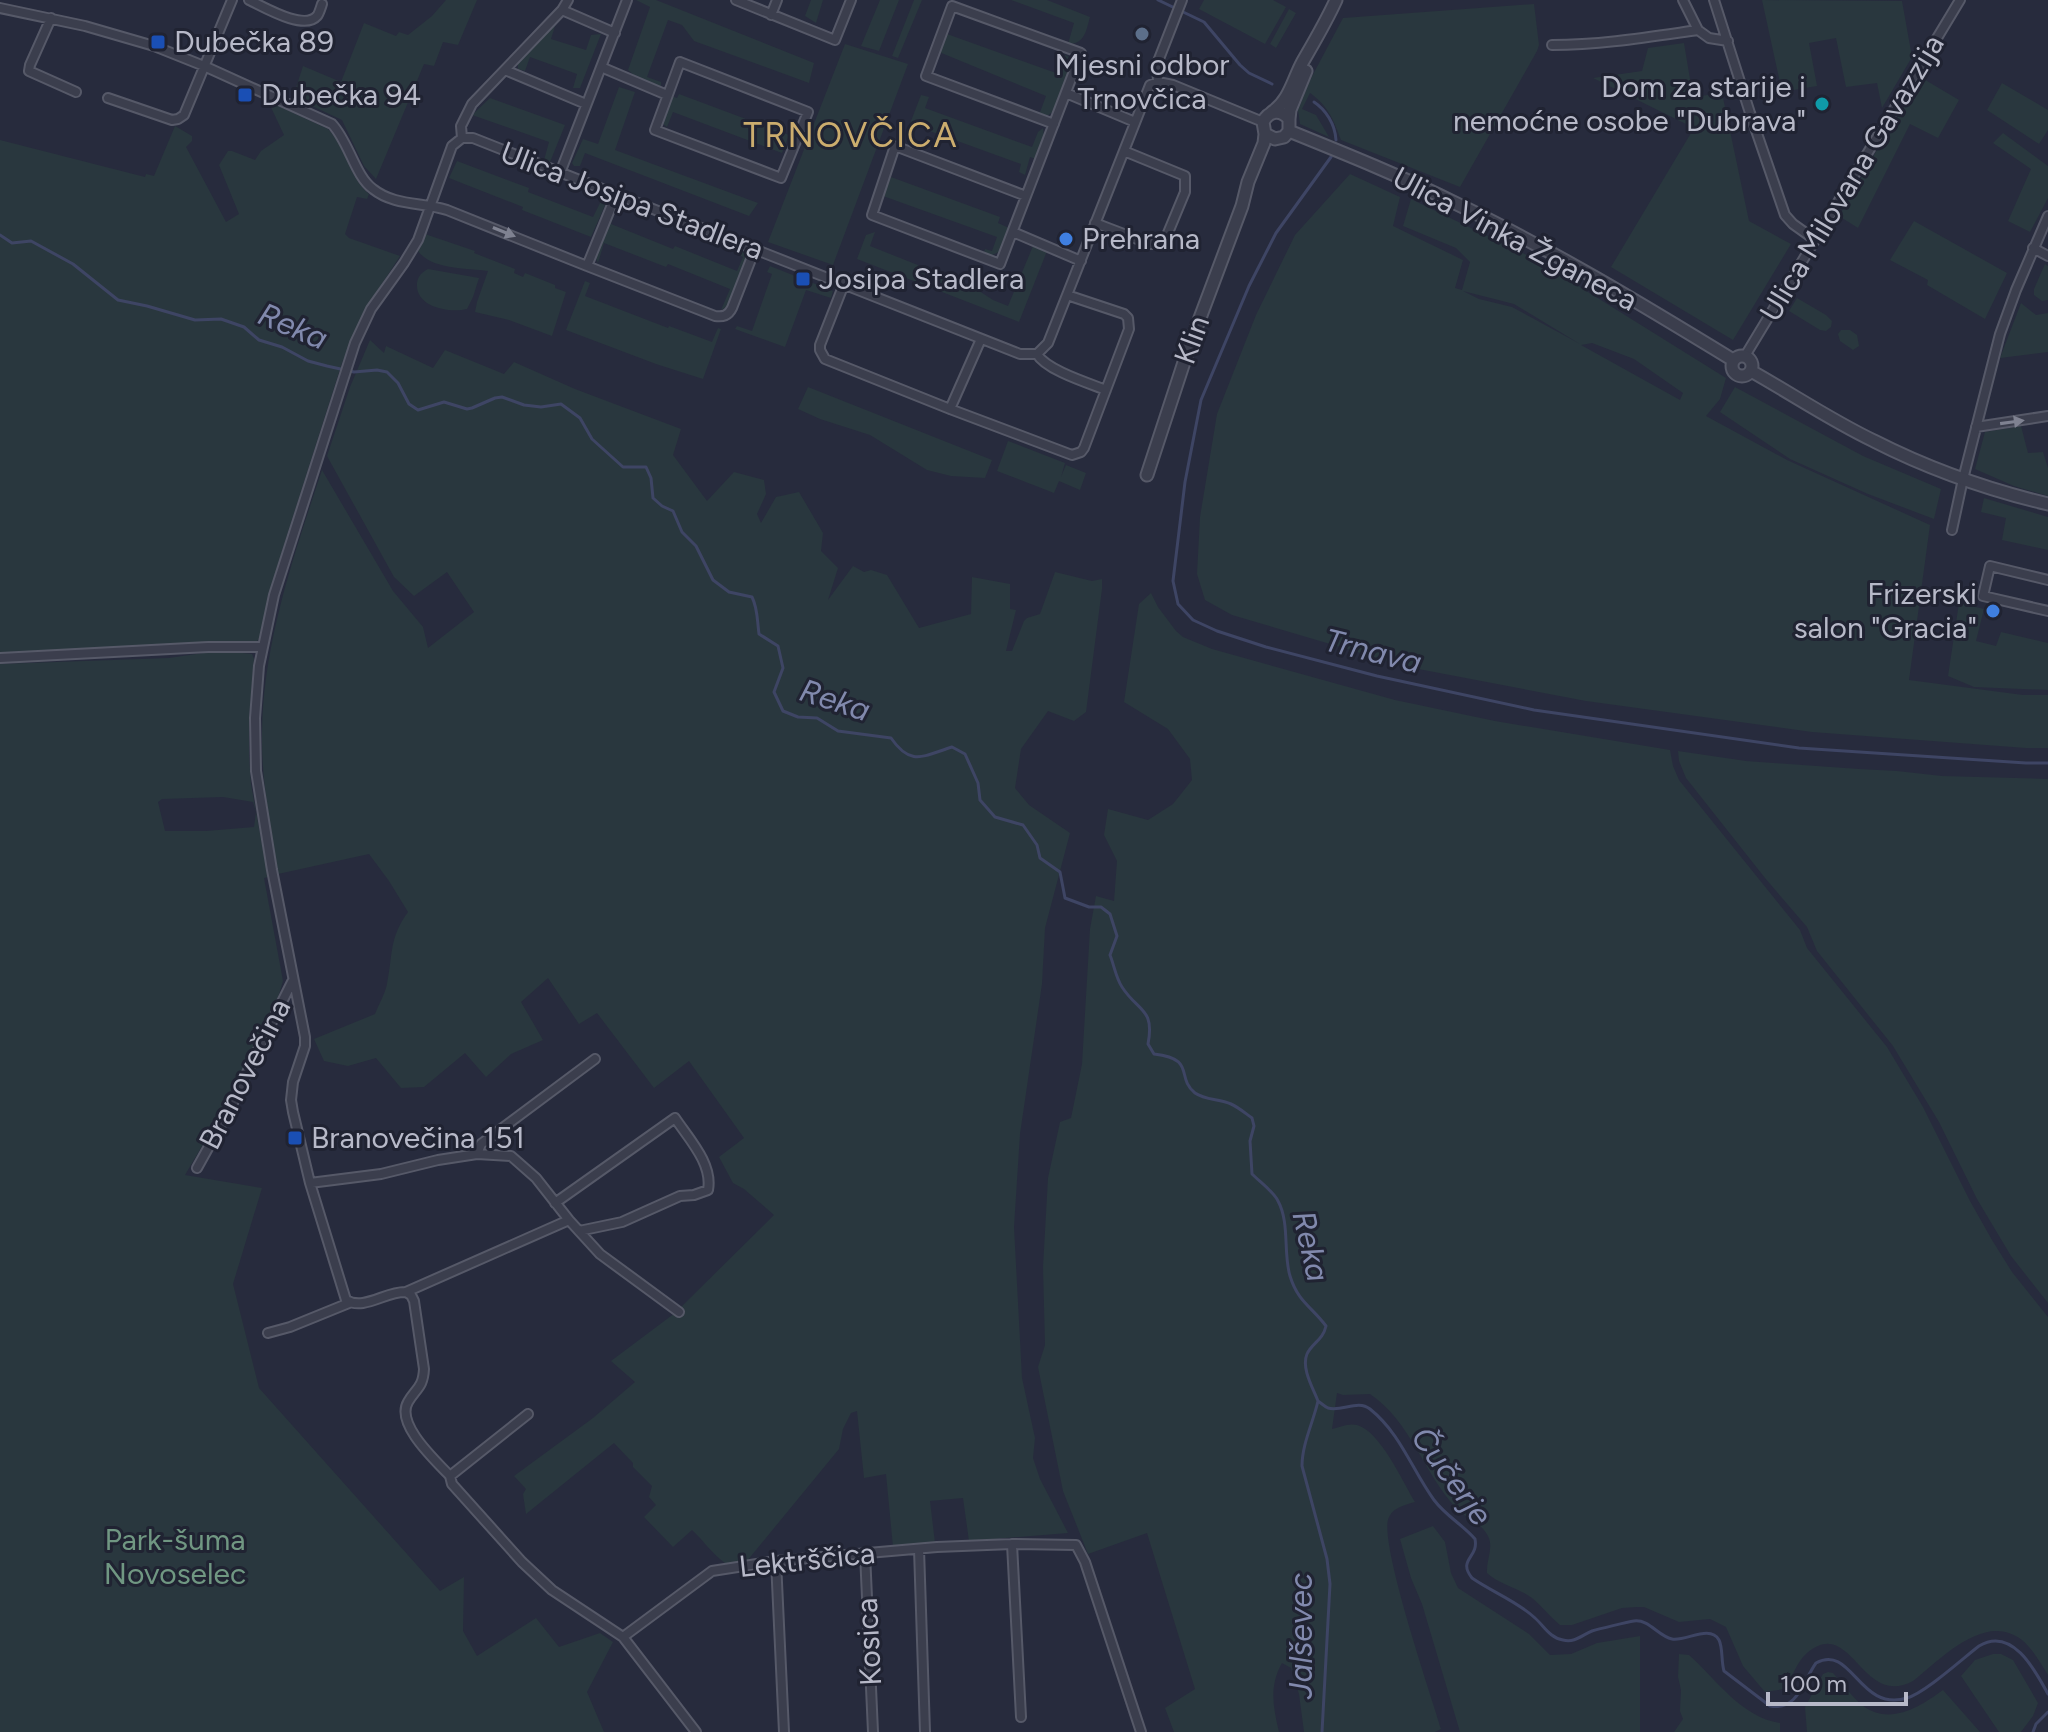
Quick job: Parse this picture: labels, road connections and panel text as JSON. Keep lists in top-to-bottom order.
{
  "streets": {
    "street": [
      "Ulica Milovana Gavazzija",
      "Ulica Josipa Stadlera",
      "Ulica Vinka Žganeca",
      "Klin",
      "Branovečina",
      "Lektrščica",
      "Kosica"
    ]
  },
  "crossings": [
    ["Ulica Milovana Gavazzija", "Ulica Vinka Žganeca"],
    ["Ulica Josipa Stadlera", "Branovečina"],
    ["Ulica Vinka Žganeca", "Klin"],
    ["Lektrščica", "Kosica"]
  ],
  "districts": ["TRNOVČICA"],
  "water": [
    "Reka",
    "Trnava",
    "Čučerje",
    "Jalševec"
  ],
  "parks": ["Park-šuma Novoselec"],
  "places": {
    "other": [
      "Mjesni odbor Trnovčica",
      "Dom za starije i nemoćne osobe \"Dubrava\"",
      "Prehrana",
      "Frizerski salon \"Gracia\""
    ],
    "transit": [
      "Dubečka 89",
      "Dubečka 94",
      "Josipa Stadlera",
      "Branovečina 151"
    ]
  },
  "scale_bar": "100 m"
}
